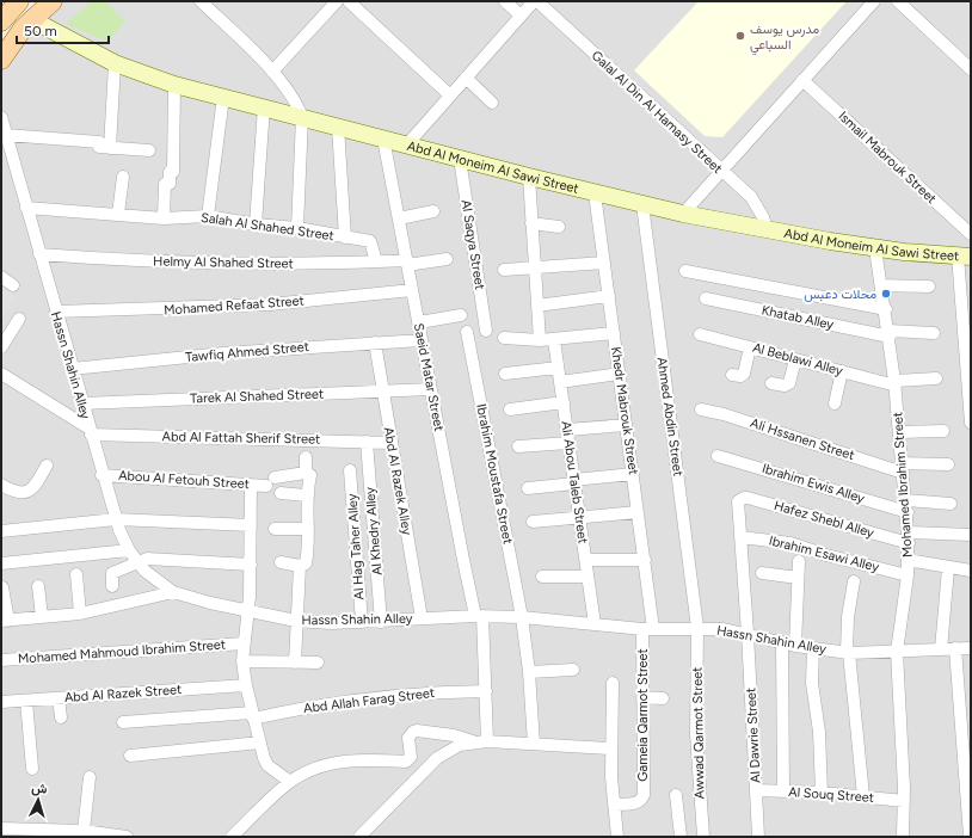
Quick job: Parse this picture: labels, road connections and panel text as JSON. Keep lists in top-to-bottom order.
{
  "streets": {
    "street": [
      "Galal Al Din Al Hamasy Street",
      "Ismail Mabrouk Street",
      "Abd Al Moneim Al Sawi Street",
      "Salah Al Shahed Street",
      "Al Saqya Street",
      "Helmy Al Shahed Street",
      "Mohamed Refaat Street",
      "Khatab Alley",
      "Tawfiq Ahmed Street",
      "Al Beblawi Alley",
      "Hassn Shahin Alley",
      "Saeid Matar Street",
      "Tarek Al Shahed Street",
      "Khedr Mabrouk Street",
      "Ahmed Abdin Street",
      "Abd Al Fattah Sherif Street",
      "Ali Hssanen Street",
      "Ibrahim Moustafa Street",
      "Abou Al Fetouh Street",
      "Abd Al Razek Alley",
      "Ali Abou Taleb Street",
      "Ibrahim Ewis Alley",
      "Mohamed Ibrahim Street",
      "Hafez Shebl Alley",
      "Al Khedry Alley",
      "Al Hag Taher Alley",
      "Ibrahim Esawi Alley",
      "Mohamed Mahmoud Ibrahim Street",
      "Abd Al Razek Street",
      "Abd Allah Farag Street",
      "Gameia Qarmot Street",
      "Awwad Qarmot Street",
      "Al Dawrie Street",
      "Al Souq Street"
    ]
  },
  "crossings": [
    ["Galal Al Din Al Hamasy Street", "Abd Al Moneim Al Sawi Street"],
    ["Abd Al Moneim Al Sawi Street", "Al Saqya Street"],
    ["Abd Al Moneim Al Sawi Street", "Saeid Matar Street"],
    ["Abd Al Moneim Al Sawi Street", "Khedr Mabrouk Street"],
    ["Abd Al Moneim Al Sawi Street", "Ahmed Abdin Street"],
    ["Abd Al Moneim Al Sawi Street", "Mohamed Ibrahim Street"],
    ["Salah Al Shahed Street", "Helmy Al Shahed Street"],
    ["Salah Al Shahed Street", "Hassn Shahin Alley"],
    ["Helmy Al Shahed Street", "Hassn Shahin Alley"],
    ["Helmy Al Shahed Street", "Saeid Matar Street"],
    ["Mohamed Refaat Street", "Hassn Shahin Alley"],
    ["Mohamed Refaat Street", "Saeid Matar Street"],
    ["Khatab Alley", "Mohamed Ibrahim Street"],
    ["Tawfiq Ahmed Street", "Hassn Shahin Alley"],
    ["Tawfiq Ahmed Street", "Saeid Matar Street"],
    ["Tawfiq Ahmed Street", "Abd Al Razek Alley"],
    ["Al Beblawi Alley", "Mohamed Ibrahim Street"],
    ["Hassn Shahin Alley", "Saeid Matar Street"],
    ["Hassn Shahin Alley", "Tarek Al Shahed Street"],
    ["Hassn Shahin Alley", "Khedr Mabrouk Street"],
    ["Hassn Shahin Alley", "Ahmed Abdin Street"],
    ["Hassn Shahin Alley", "Abd Al Fattah Sherif Street"],
    ["Hassn Shahin Alley", "Ibrahim Moustafa Street"],
    ["Hassn Shahin Alley", "Abou Al Fetouh Street"],
    ["Hassn Shahin Alley", "Abd Al Razek Alley"],
    ["Hassn Shahin Alley", "Ali Abou Taleb Street"],
    ["Hassn Shahin Alley", "Mohamed Ibrahim Street"],
    ["Hassn Shahin Alley", "Al Khedry Alley"],
    ["Hassn Shahin Alley", "Al Hag Taher Alley"],
    ["Hassn Shahin Alley", "Gameia Qarmot Street"],
    ["Hassn Shahin Alley", "Awwad Qarmot Street"],
    ["Hassn Shahin Alley", "Al Dawrie Street"],
    ["Saeid Matar Street", "Tarek Al Shahed Street"],
    ["Saeid Matar Street", "Abd Allah Farag Street"],
    ["Tarek Al Shahed Street", "Abd Al Razek Alley"],
    ["Khedr Mabrouk Street", "Gameia Qarmot Street"],
    ["Ahmed Abdin Street", "Awwad Qarmot Street"],
    ["Abd Al Fattah Sherif Street", "Abd Al Razek Alley"],
    ["Abd Al Fattah Sherif Street", "Al Khedry Alley"],
    ["Ali Hssanen Street", "Mohamed Ibrahim Street"],
    ["Ibrahim Ewis Alley", "Mohamed Ibrahim Street"],
    ["Mohamed Ibrahim Street", "Hafez Shebl Alley"],
    ["Mohamed Ibrahim Street", "Ibrahim Esawi Alley"],
    ["Mohamed Ibrahim Street", "Al Souq Street"],
    ["Hafez Shebl Alley", "Al Dawrie Street"],
    ["Ibrahim Esawi Alley", "Al Dawrie Street"],
    ["Al Dawrie Street", "Al Souq Street"]
  ],
  "places": ["مدرس يوسف السباعي", "محلات دعبس"],
  "scale_bar": "50 m",
  "north": "top"
}
